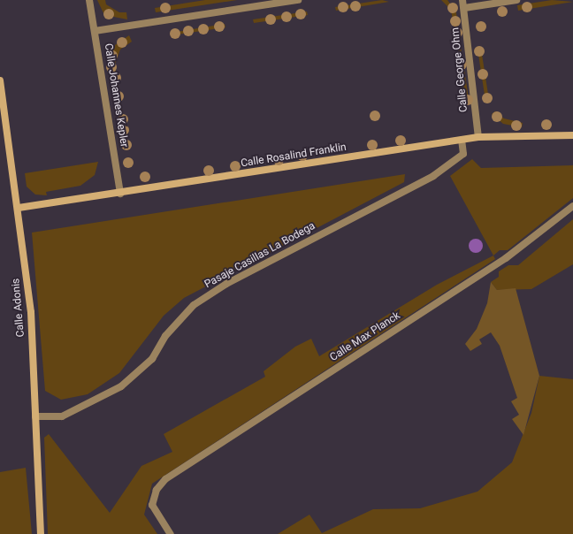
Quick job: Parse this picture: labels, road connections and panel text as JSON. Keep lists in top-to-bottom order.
{
  "streets": {
    "street": [
      "Calle George Ohm",
      "Calle Johannes Kepler",
      "Calle Rosalind Franklin",
      "Pasaje Casillas La Bodega",
      "Calle Adonis",
      "Calle Max Planck"
    ]
  },
  "crossings": [
    ["Calle George Ohm", "Calle Rosalind Franklin"],
    ["Calle Johannes Kepler", "Calle Rosalind Franklin"],
    ["Calle Rosalind Franklin", "Pasaje Casillas La Bodega"],
    ["Calle Rosalind Franklin", "Calle Adonis"],
    ["Pasaje Casillas La Bodega", "Calle Adonis"]
  ]
}
